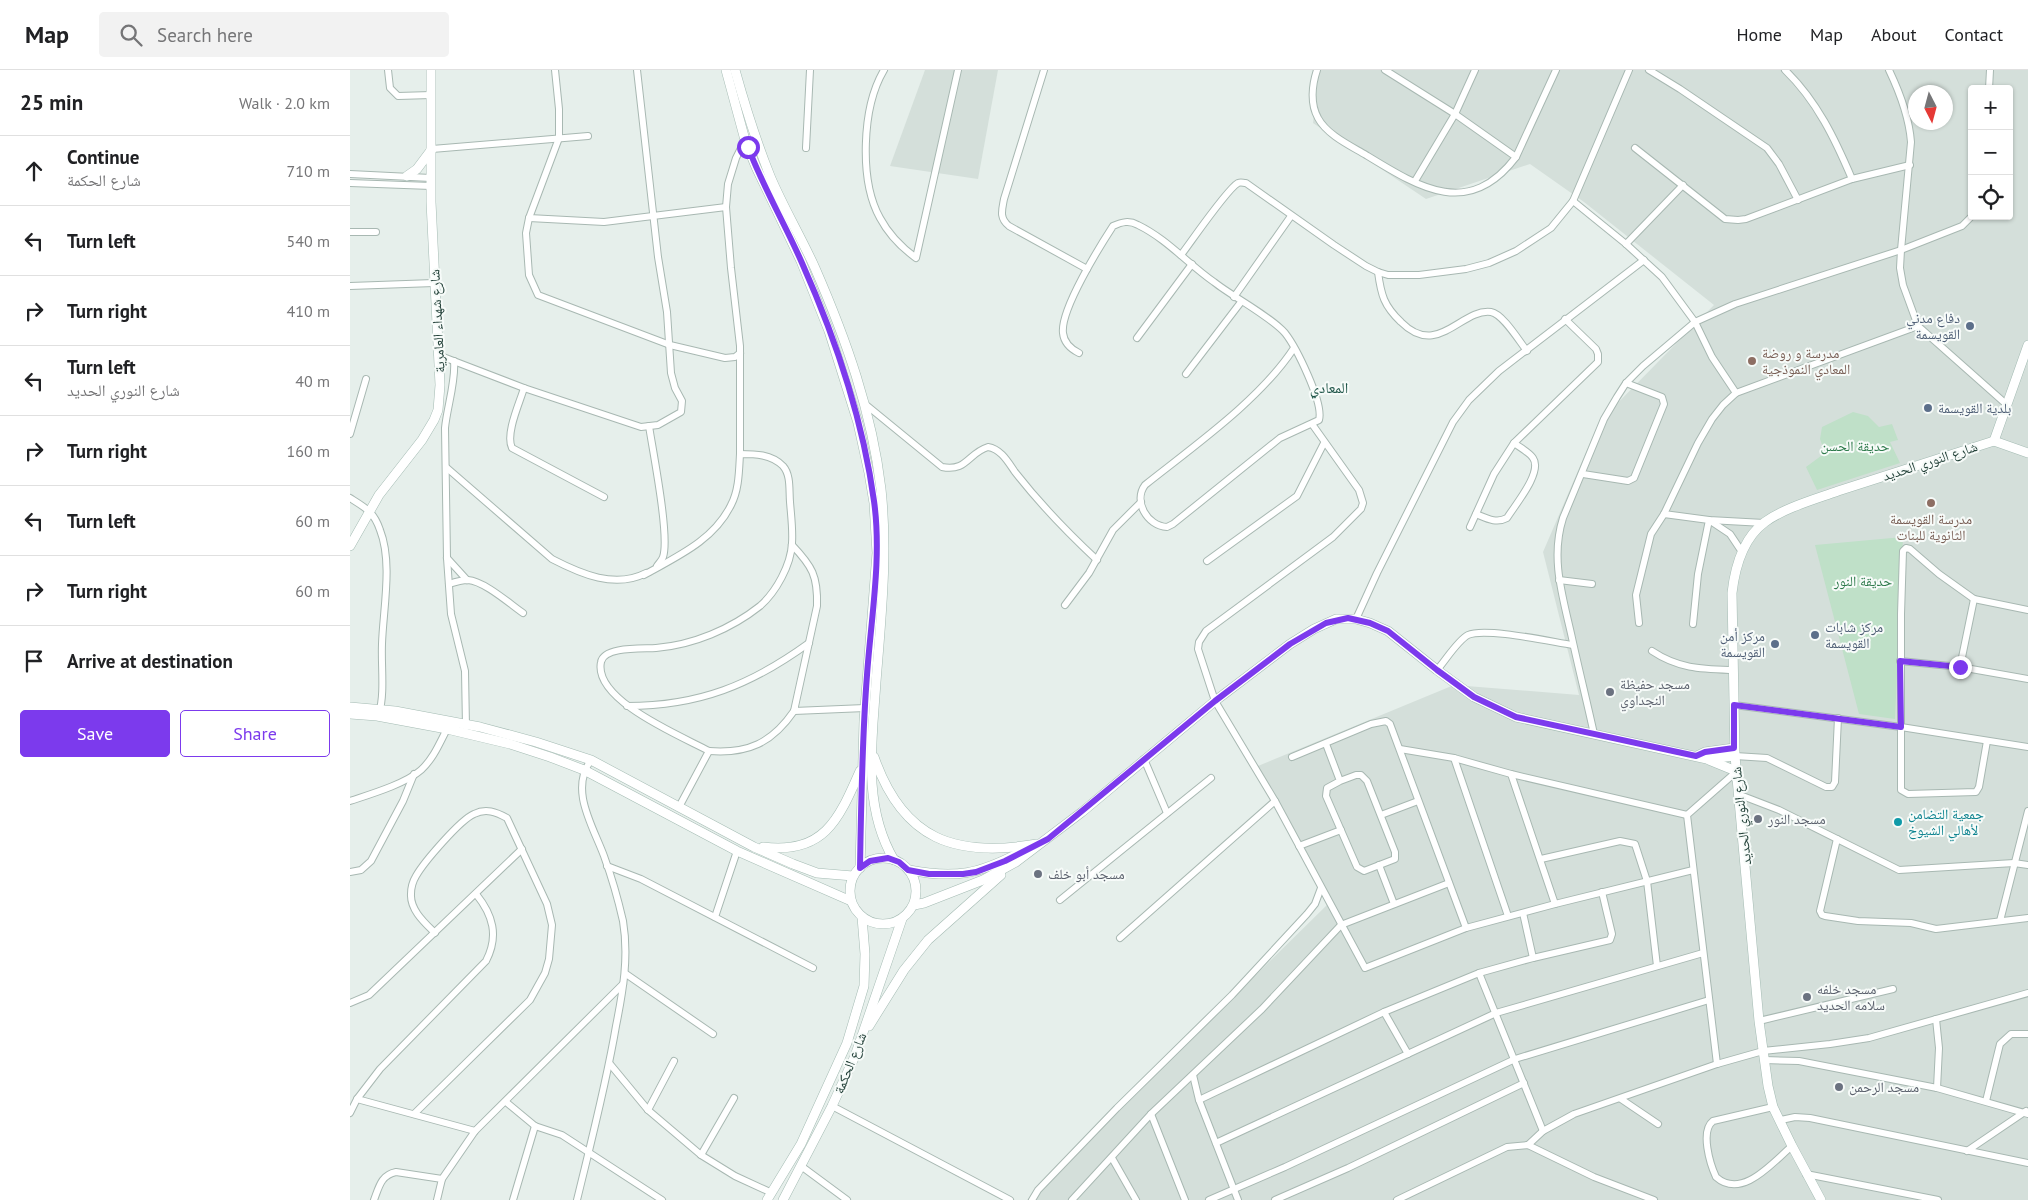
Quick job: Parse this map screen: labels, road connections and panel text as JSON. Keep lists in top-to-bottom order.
{
  "streets": {
    "street": ["شارع شهداء العامرية", "شارع النوري الحديد", "شارع الحكمة"]
  },
  "districts": ["المعادي"],
  "parks": ["حديقة الحسن", "حديقة النور"],
  "places": [
    "دفاع مدني القويسمة",
    "مدرسة و روضة المعادي النموذجية",
    "بلدية القويسمة",
    "مدرسة القويسمة الثانوية للبنات",
    "مركز شابات القويسمة",
    "مركز أمن القويسمة",
    "مسجد حفيظة النجداوي",
    "مسجد النور",
    "جمعية التضامن لأهالي الشيوخ",
    "مسجد أبو خلف",
    "مسجد خلفه سلامه الحديد",
    "مسجد الرحمن"
  ],
  "north": "bottom",
  "page": {
    "header": "Map",
    "search": "Search here",
    "nav": [
      "Home",
      "Map",
      "About",
      "Contact"
    ],
    "heading": ["25 min", "Walk · 2.0 km"],
    "map_buttons": ["+", "−"],
    "list": [
      ["Continue", "شارع الحكمة", "710 m"],
      ["Turn left", "540 m"],
      ["Turn right", "410 m"],
      ["Turn left", "شارع النوري الحديد", "40 m"],
      ["Turn right", "160 m"],
      ["Turn left", "60 m"],
      ["Turn right", "60 m"],
      "Arrive at destination"
    ],
    "buttons": ["Save", "Share"]
  }
}
